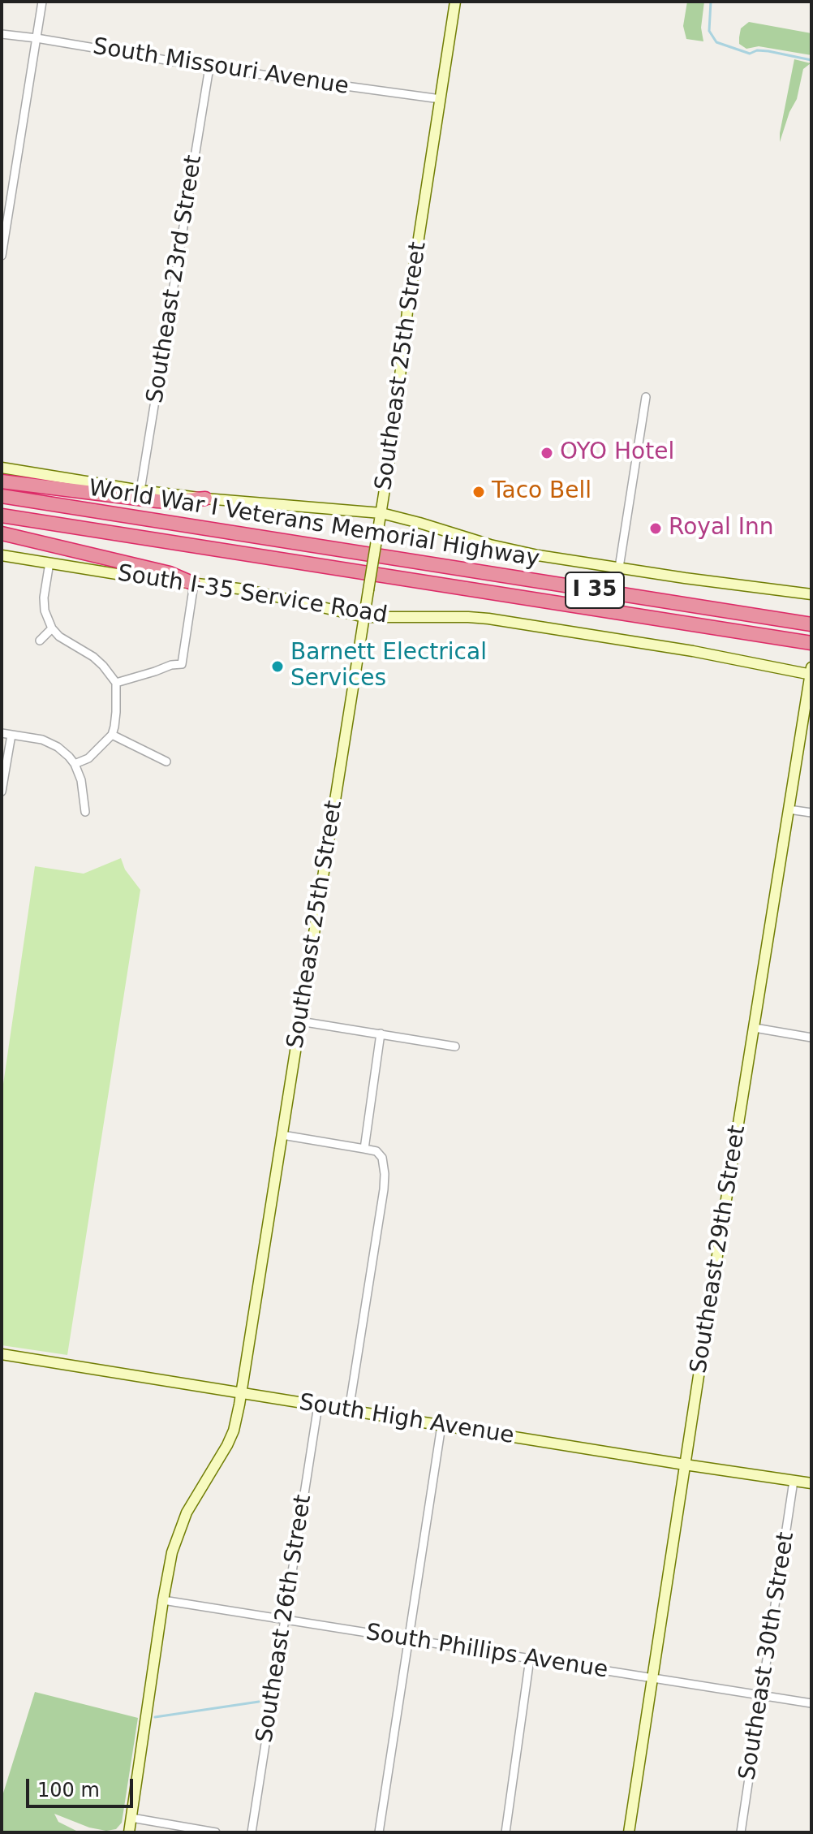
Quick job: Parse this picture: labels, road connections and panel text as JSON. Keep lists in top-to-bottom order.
{
  "streets": {
    "highway": ["World War I Veterans Memorial Highway", "I 35"],
    "main road": [
      "Southeast 25th Street",
      "South I-35 Service Road",
      "Southeast 29th Street",
      "South High Avenue"
    ],
    "street": [
      "South Missouri Avenue",
      "Southeast 23rd Street",
      "Southeast 26th Street",
      "South Phillips Avenue",
      "Southeast 30th Street"
    ]
  },
  "crossings": [
    ["South Missouri Avenue", "Southeast 23rd Street"],
    ["South Missouri Avenue", "Southeast 25th Street"],
    ["Southeast 25th Street", "South I-35 Service Road"],
    ["Southeast 25th Street", "South High Avenue"],
    ["Southeast 25th Street", "South Phillips Avenue"],
    ["South I-35 Service Road", "Southeast 29th Street"],
    ["Southeast 29th Street", "South High Avenue"],
    ["Southeast 29th Street", "South Phillips Avenue"],
    ["South High Avenue", "Southeast 26th Street"],
    ["South High Avenue", "Southeast 30th Street"],
    ["Southeast 26th Street", "South Phillips Avenue"],
    ["South Phillips Avenue", "Southeast 30th Street"]
  ],
  "places": [
    "OYO Hotel",
    "Taco Bell",
    "Royal Inn",
    "Barnett Electrical Services"
  ],
  "scale_bar": "100 m"
}
